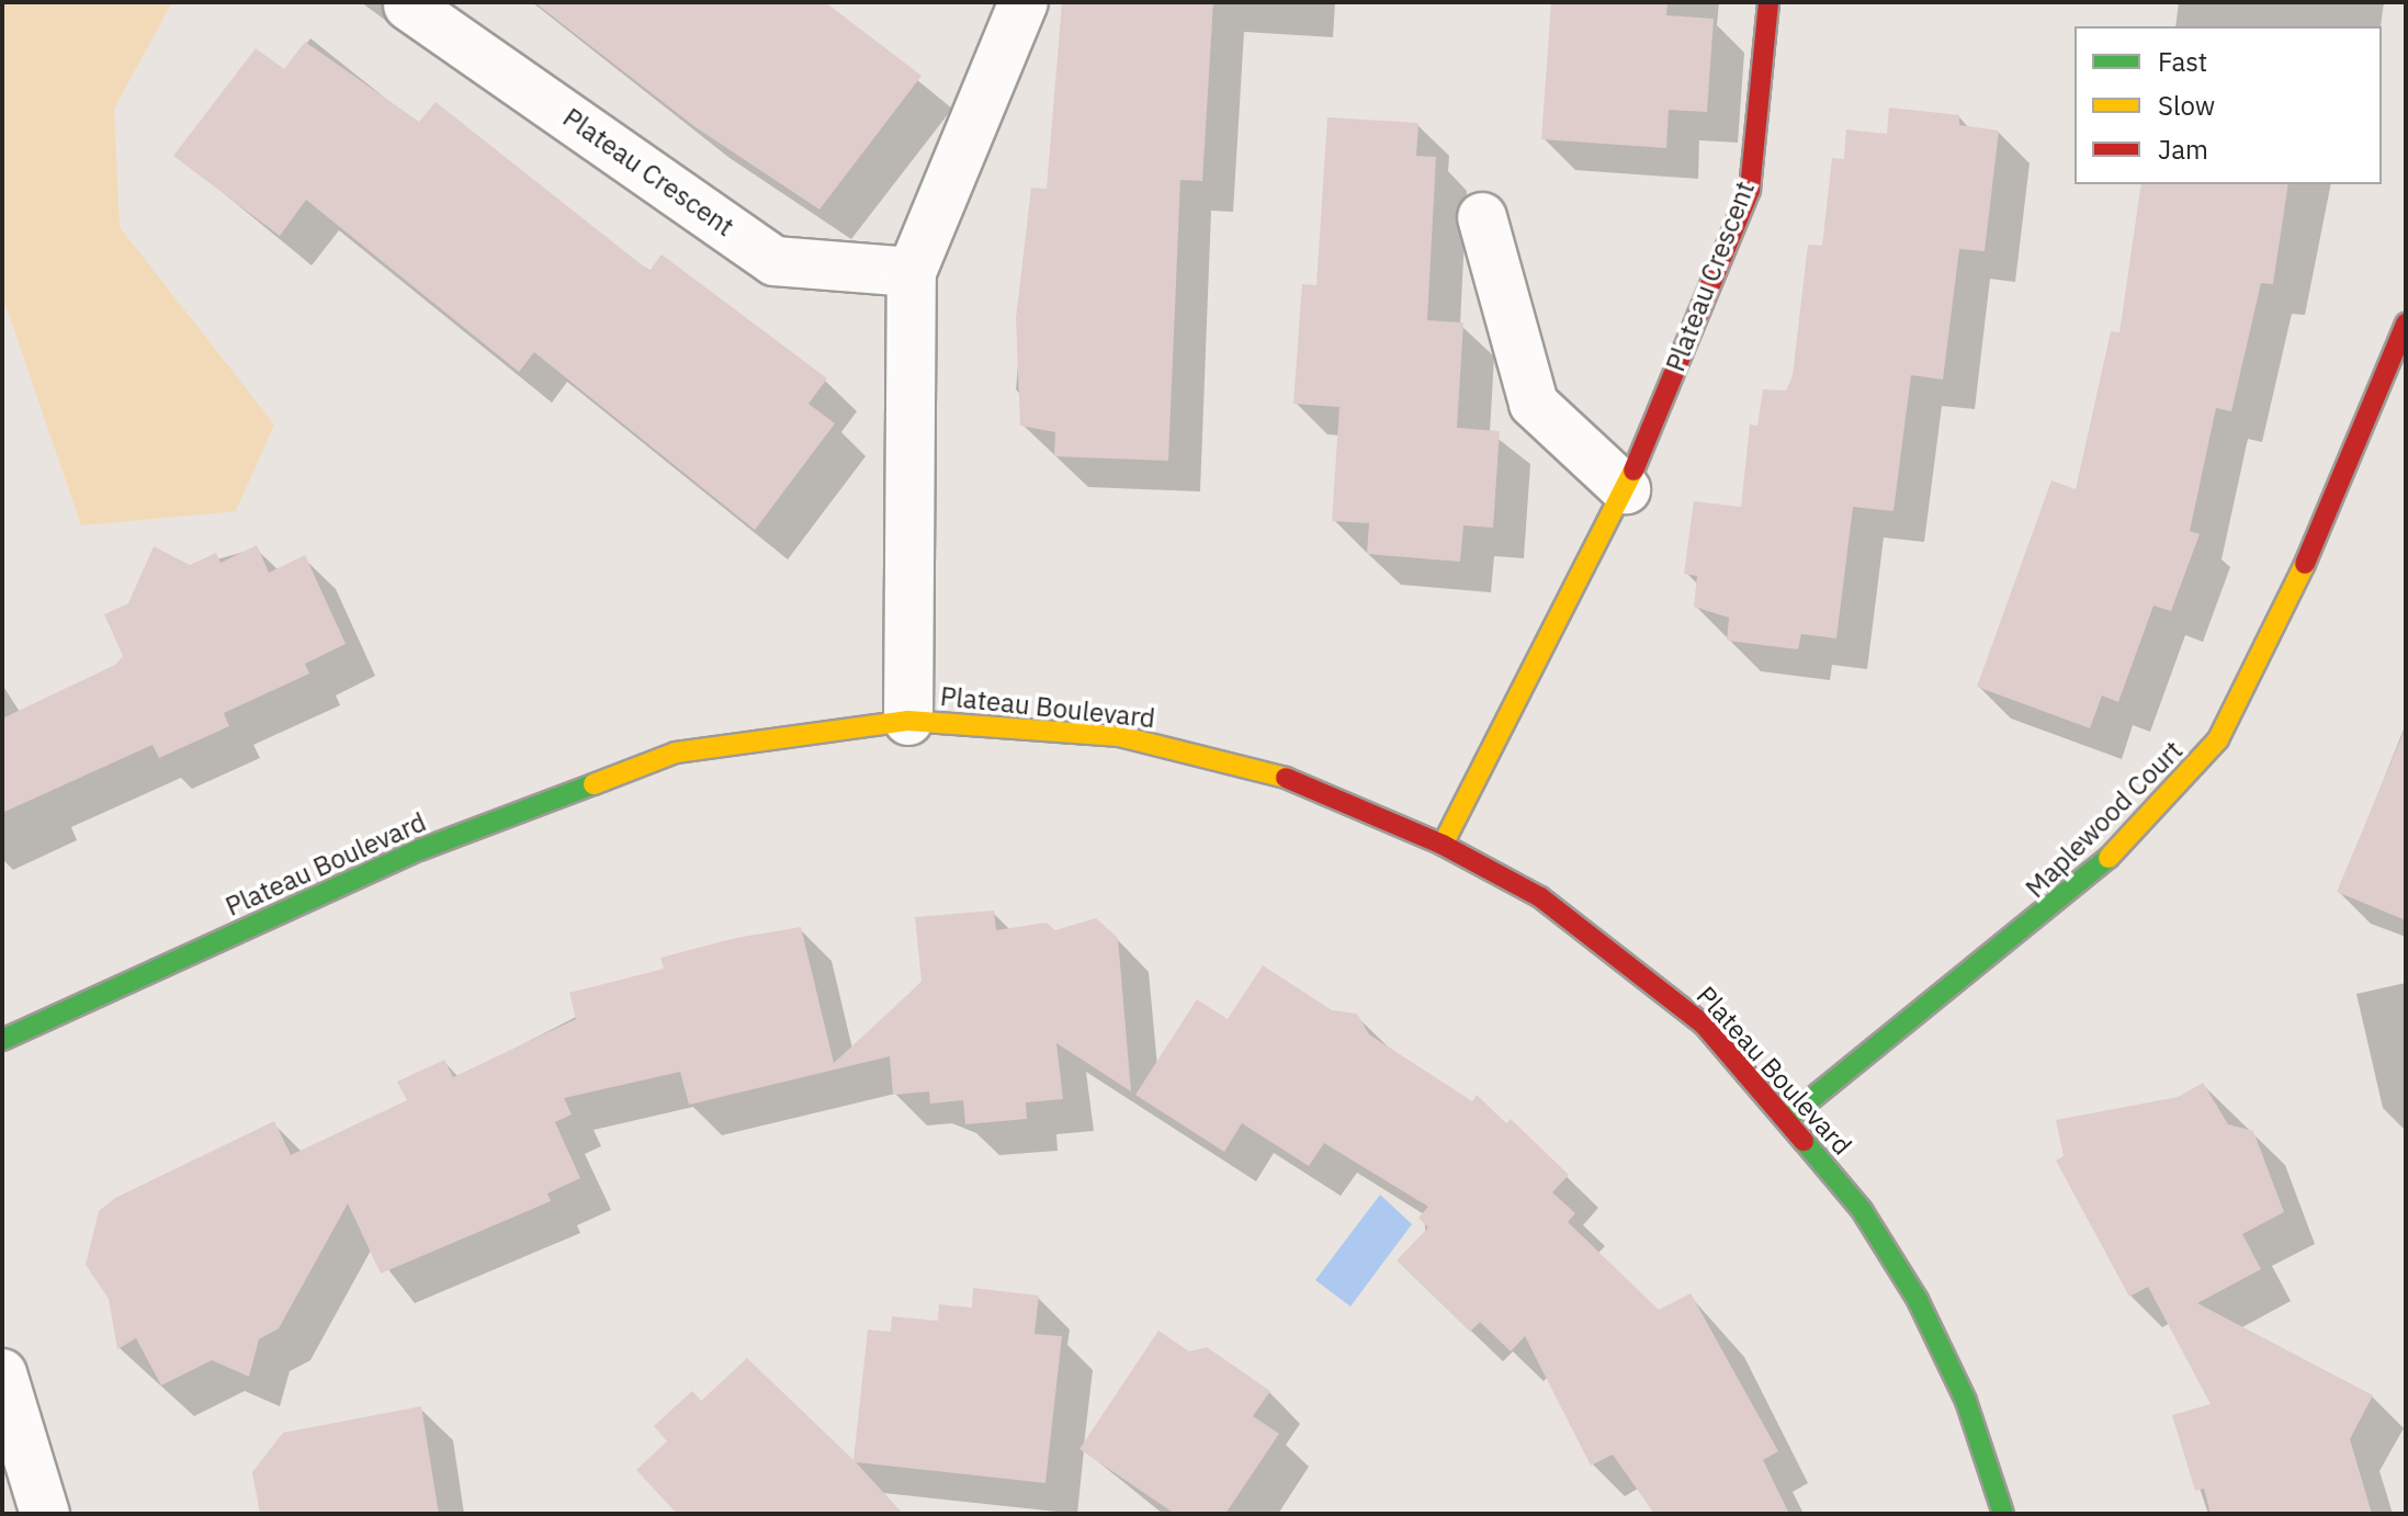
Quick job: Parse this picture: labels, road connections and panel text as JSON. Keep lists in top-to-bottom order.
{
  "streets": {
    "street": ["Plateau Crescent", "Plateau Boulevard", "Maplewood Court"]
  },
  "crossings": [
    ["Plateau Crescent", "Plateau Boulevard"],
    ["Plateau Boulevard", "Maplewood Court"]
  ],
  "legend": ["Fast", "Slow", "Jam"]
}
